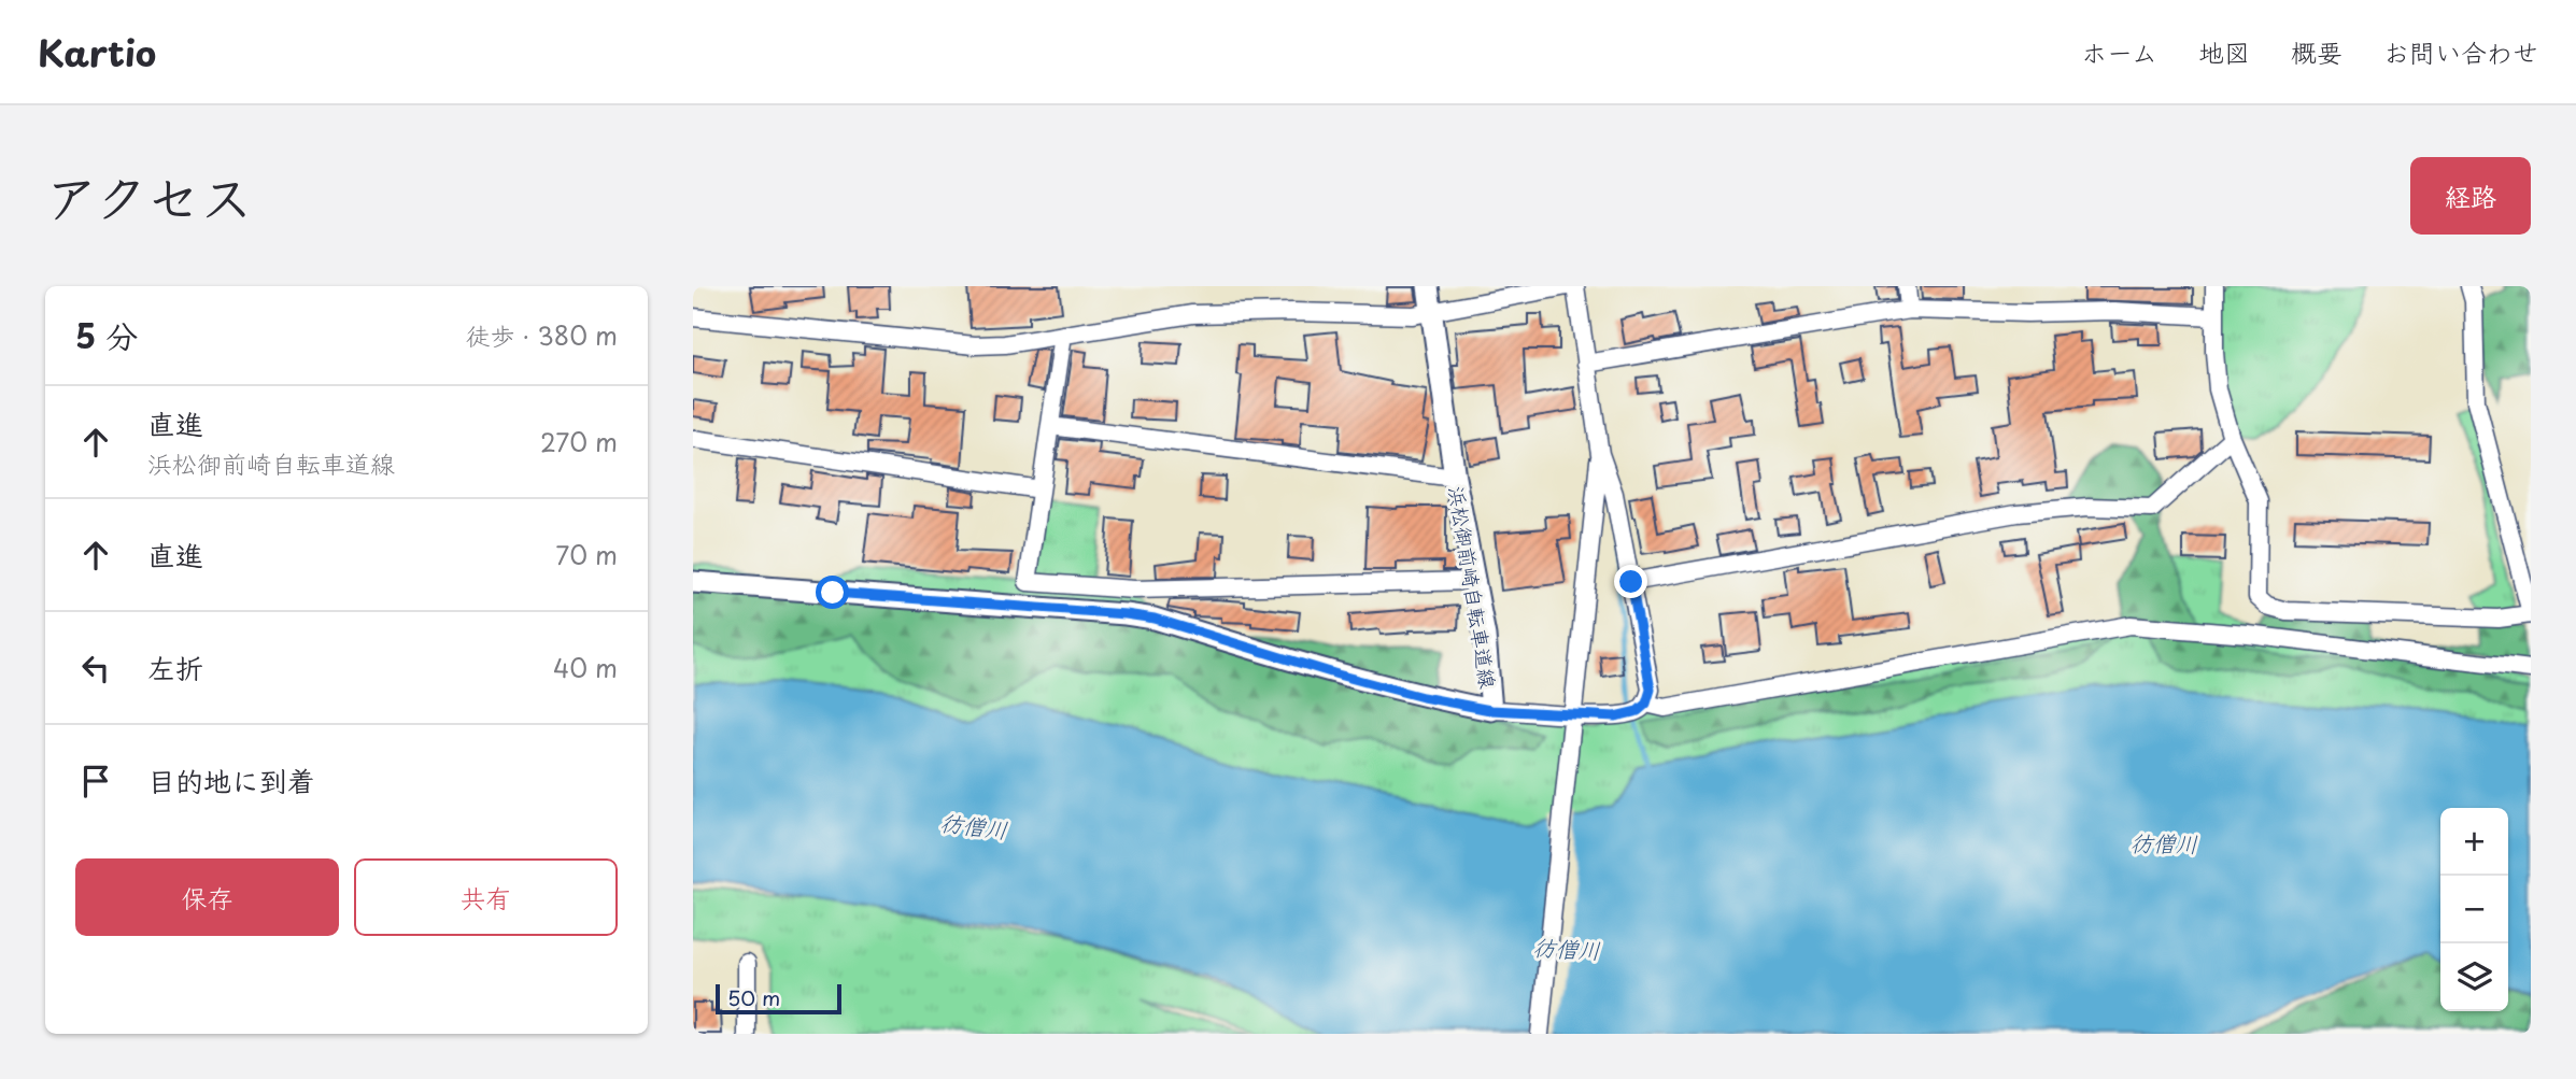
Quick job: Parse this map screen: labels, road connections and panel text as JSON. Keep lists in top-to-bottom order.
{
  "streets": {
    "main road": ["浜松御前崎自転車道線"]
  },
  "water": ["彷僧川"],
  "scale_bar": "50 m",
  "page": {
    "header": "Kartio",
    "nav": [
      "ホーム",
      "地図",
      "概要",
      "お問い合わせ"
    ],
    "title": "アクセス",
    "buttons": [
      "経路",
      ["保存", "共有"]
    ],
    "heading": ["5 分", "徒歩 · 380 m"],
    "list": [
      ["直進", "浜松御前崎自転車道線", "270 m"],
      ["直進", "70 m"],
      ["左折", "40 m"],
      "目的地に到着"
    ],
    "map_buttons": ["+", "−"],
    "scale": "50 m"
  }
}
